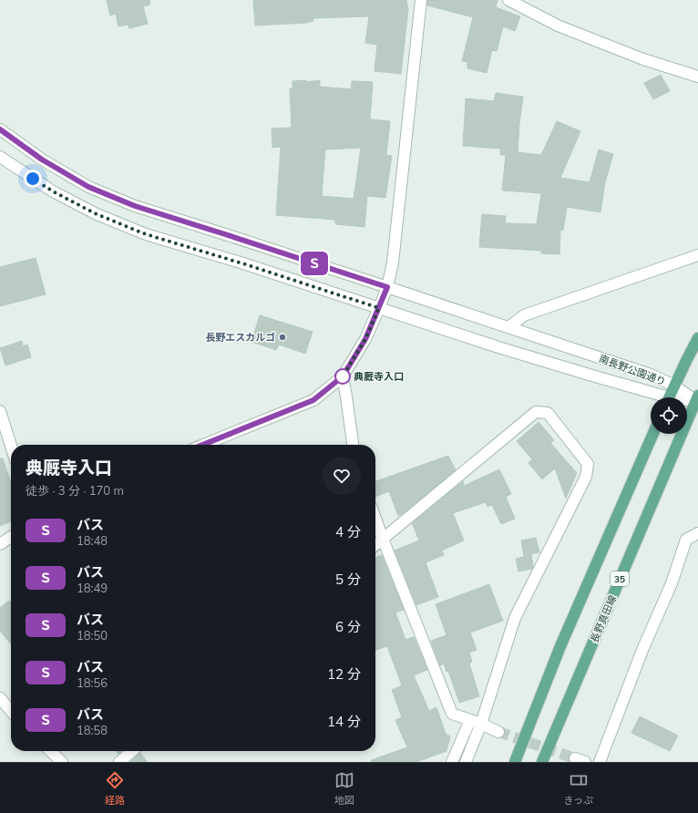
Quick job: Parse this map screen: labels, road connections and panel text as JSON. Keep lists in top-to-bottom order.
{
  "streets": {
    "main road": ["35", "長野真田線"],
    "street": ["南長野公園通り"]
  },
  "crossings": [
    ["南長野公園通り", "長野真田線"]
  ],
  "places": ["長野エスカルゴ", "典厩寺入口"],
  "lines": ["bus line Ｓ"],
  "page": {
    "on_map": "Ｓ",
    "heading": ["典厩寺入口", "徒歩 · 3 分 · 170 m"],
    "list": [
      {
        "mark": "Ｓ",
        "name": "バス",
        "note": "18:48",
        "value": "4 分"
      },
      {
        "mark": "Ｓ",
        "name": "バス",
        "note": "18:49",
        "value": "5 分"
      },
      {
        "mark": "Ｓ",
        "name": "バス",
        "note": "18:50",
        "value": "6 分"
      },
      {
        "mark": "Ｓ",
        "name": "バス",
        "note": "18:56",
        "value": "12 分"
      },
      {
        "mark": "Ｓ",
        "name": "バス",
        "note": "18:58",
        "value": "14 分"
      }
    ],
    "tabs": ["経路", "地図", "きっぷ"]
  }
}
